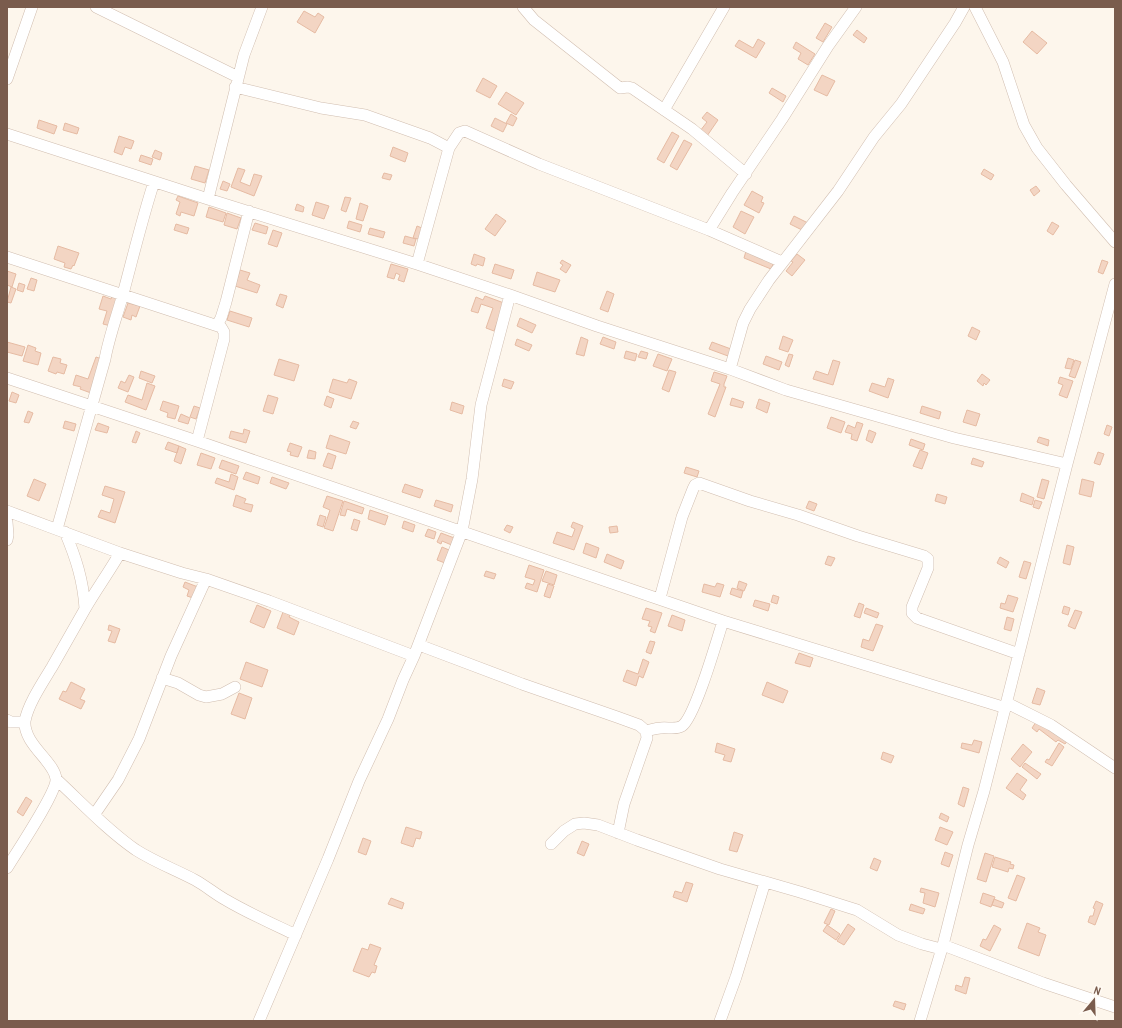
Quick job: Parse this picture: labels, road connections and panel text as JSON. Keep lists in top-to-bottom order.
{
  "north": "top"
}
